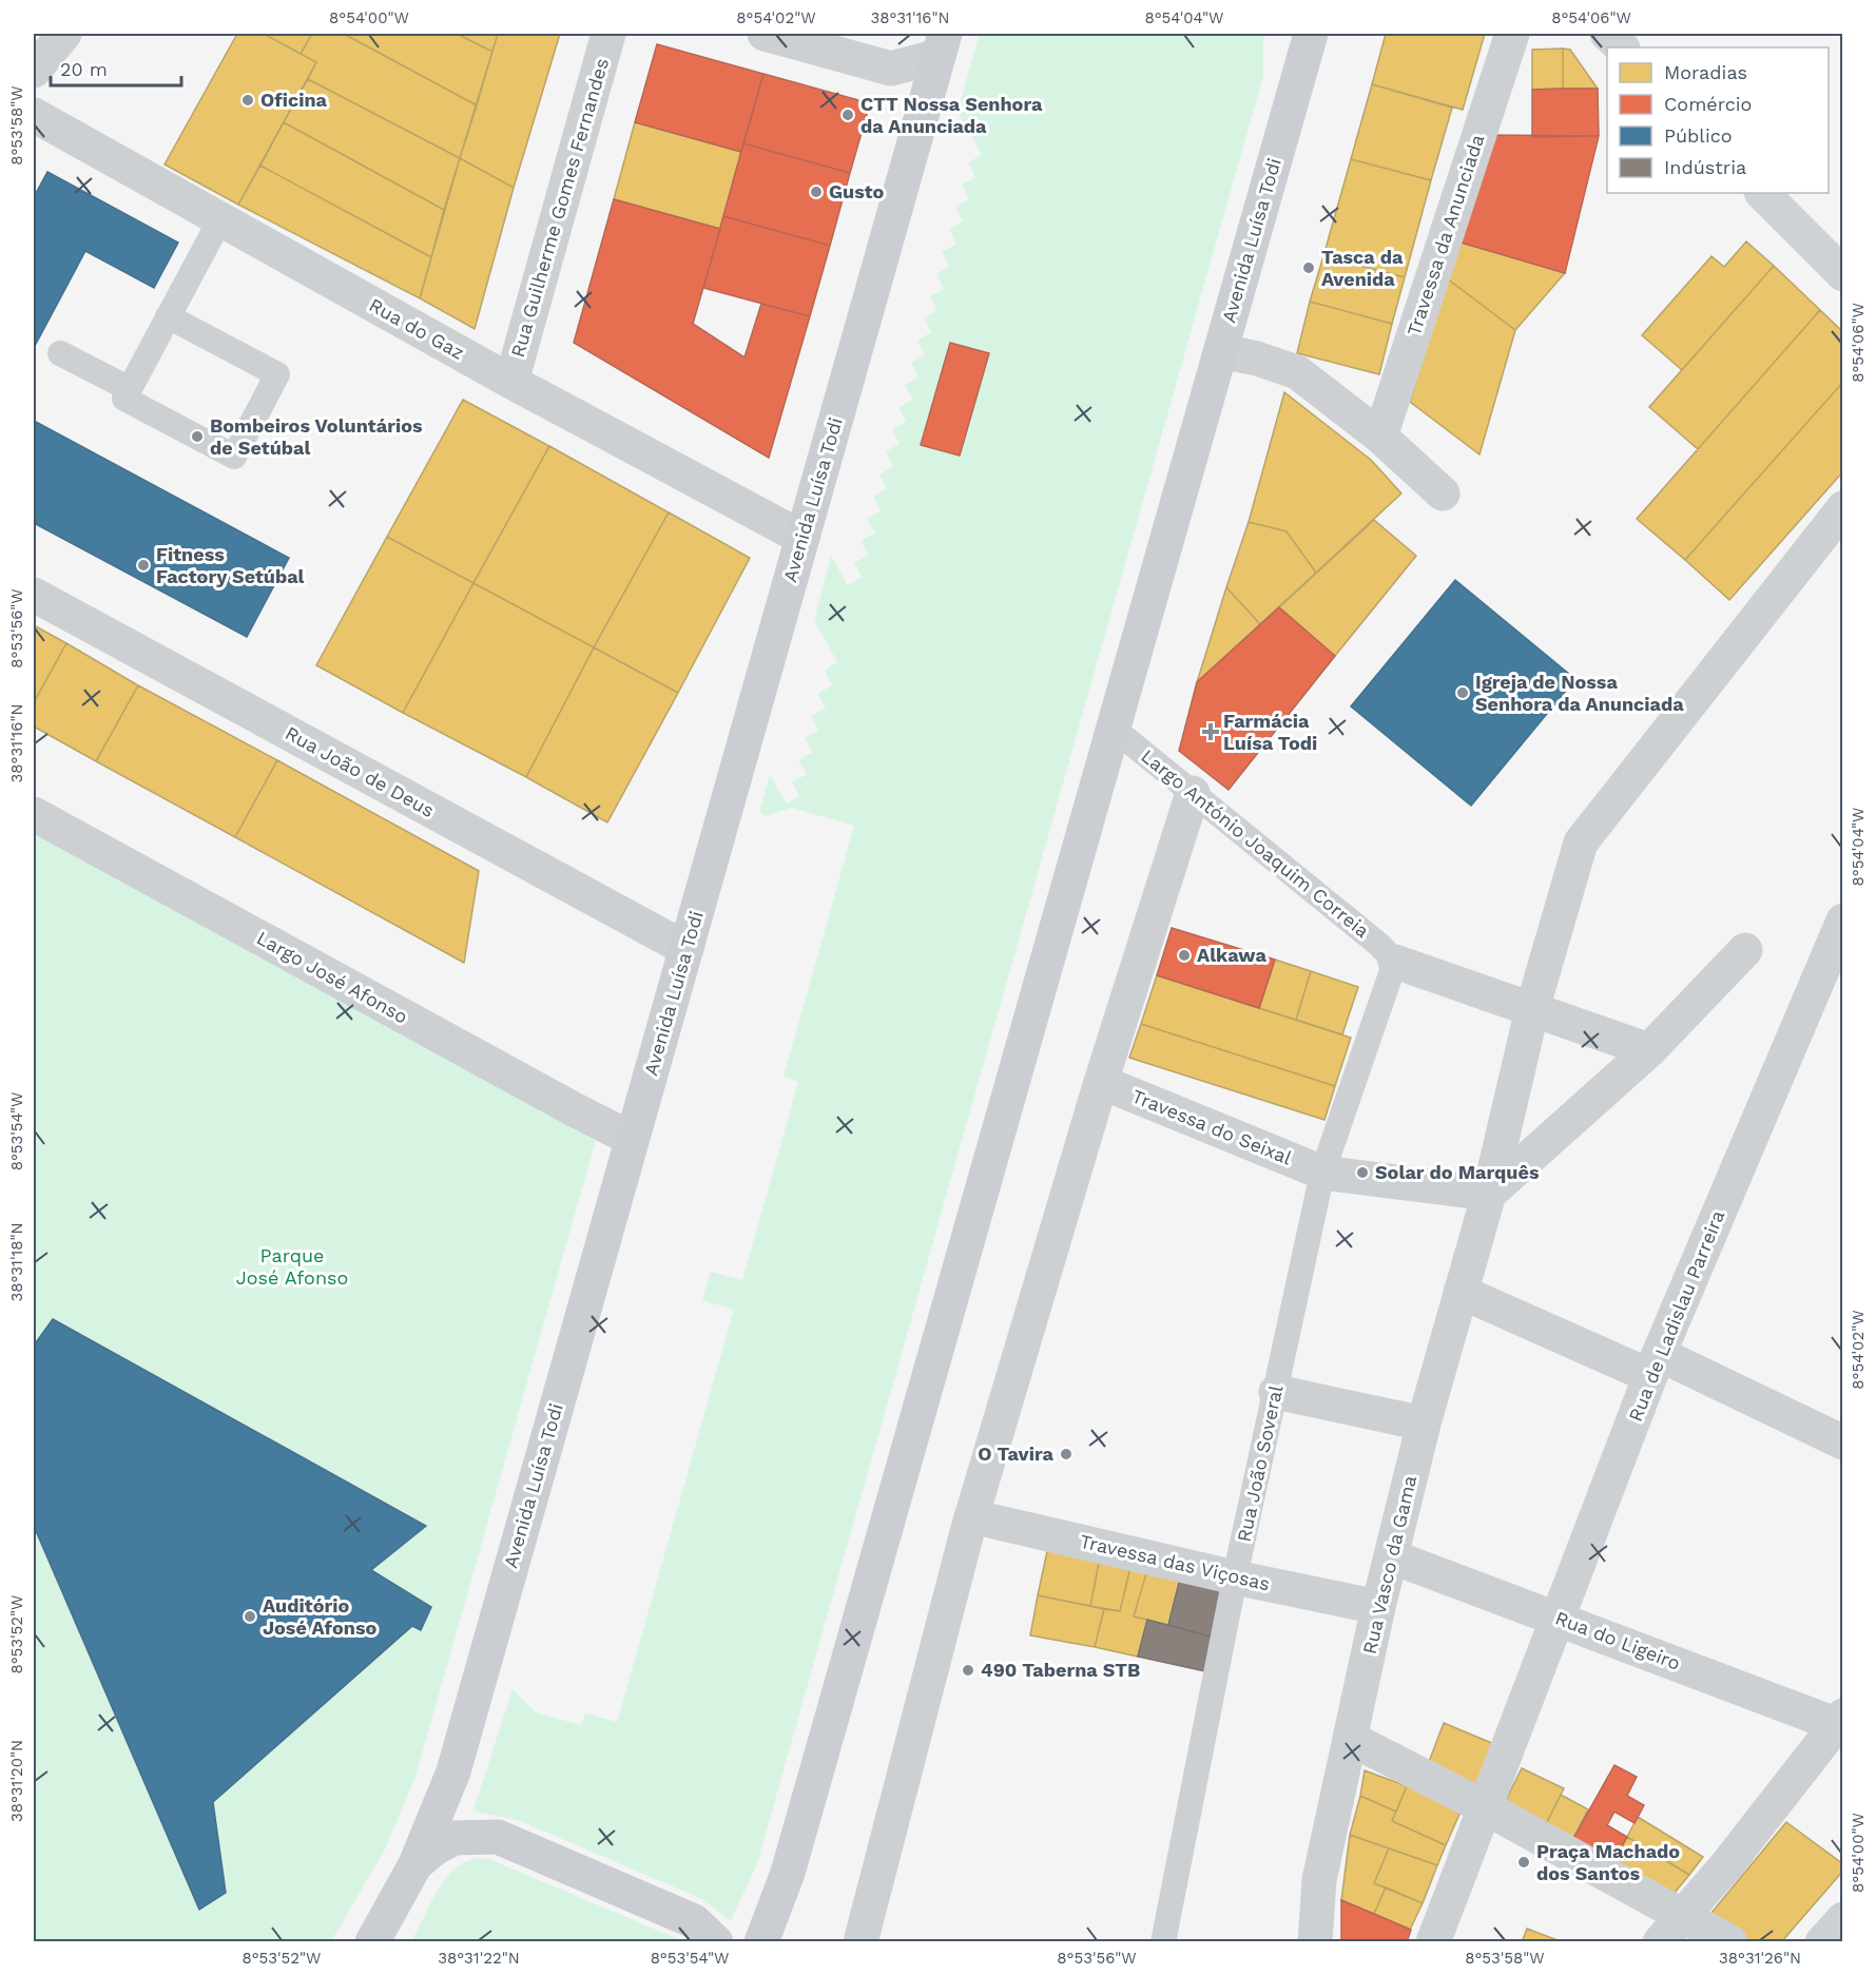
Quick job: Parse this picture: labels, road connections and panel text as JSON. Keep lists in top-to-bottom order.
{
  "streets": {
    "main road": ["Avenida Luísa Todi"],
    "street": [
      "Rua Guilherme Gomes Fernandes",
      "Travessa da Anunciada",
      "Rua do Gaz",
      "Rua João de Deus",
      "Largo António Joaquim Correia",
      "Largo José Afonso",
      "Travessa do Seixal",
      "Rua de Ladislau Parreira",
      "Travessa das Viçosas",
      "Rua Vasco da Gama",
      "Rua do Ligeiro"
    ],
    "lane": ["Rua João Soveral"]
  },
  "crossings": [
    ["Rua Guilherme Gomes Fernandes", "Rua do Gaz"],
    ["Avenida Luísa Todi", "Rua do Gaz"],
    ["Avenida Luísa Todi", "Rua João de Deus"],
    ["Avenida Luísa Todi", "Largo António Joaquim Correia"],
    ["Avenida Luísa Todi", "Largo José Afonso"],
    ["Travessa do Seixal", "Rua João Soveral"],
    ["Rua de Ladislau Parreira", "Rua do Ligeiro"],
    ["Rua João Soveral", "Travessa das Viçosas"],
    ["Travessa das Viçosas", "Rua Vasco da Gama"],
    ["Rua Vasco da Gama", "Rua do Ligeiro"]
  ],
  "parks": ["Parque José Afonso"],
  "places": {
    "other": [
      "Oficina",
      "CTT Nossa Senhora da Anunciada",
      "Gusto",
      "Tasca da Avenida",
      "Bombeiros Voluntários de Setúbal",
      "Fitness Factory Setúbal",
      "Igreja de Nossa Senhora da Anunciada",
      "Alkawa",
      "Solar do Marquês",
      "O Tavira",
      "Auditório José Afonso",
      "490 Taberna STB",
      "Praça Machado dos Santos"
    ],
    "health": ["Farmácia Luísa Todi"]
  },
  "legend": [
    "Moradias",
    "Comércio",
    "Público",
    "Indústria"
  ],
  "scale_bar": "20 m",
  "coordinates": [
    "8°54'00\"W",
    "8°54'02\"W",
    "38°31'16\"N",
    "8°54'04\"W",
    "8°54'06\"W",
    "8°53'58\"W",
    "8°53'56\"W",
    "8°53'54\"W",
    "38°31'18\"N",
    "8°53'52\"W",
    "38°31'20\"N",
    "38°31'22\"N",
    "38°31'26\"N"
  ]
}
